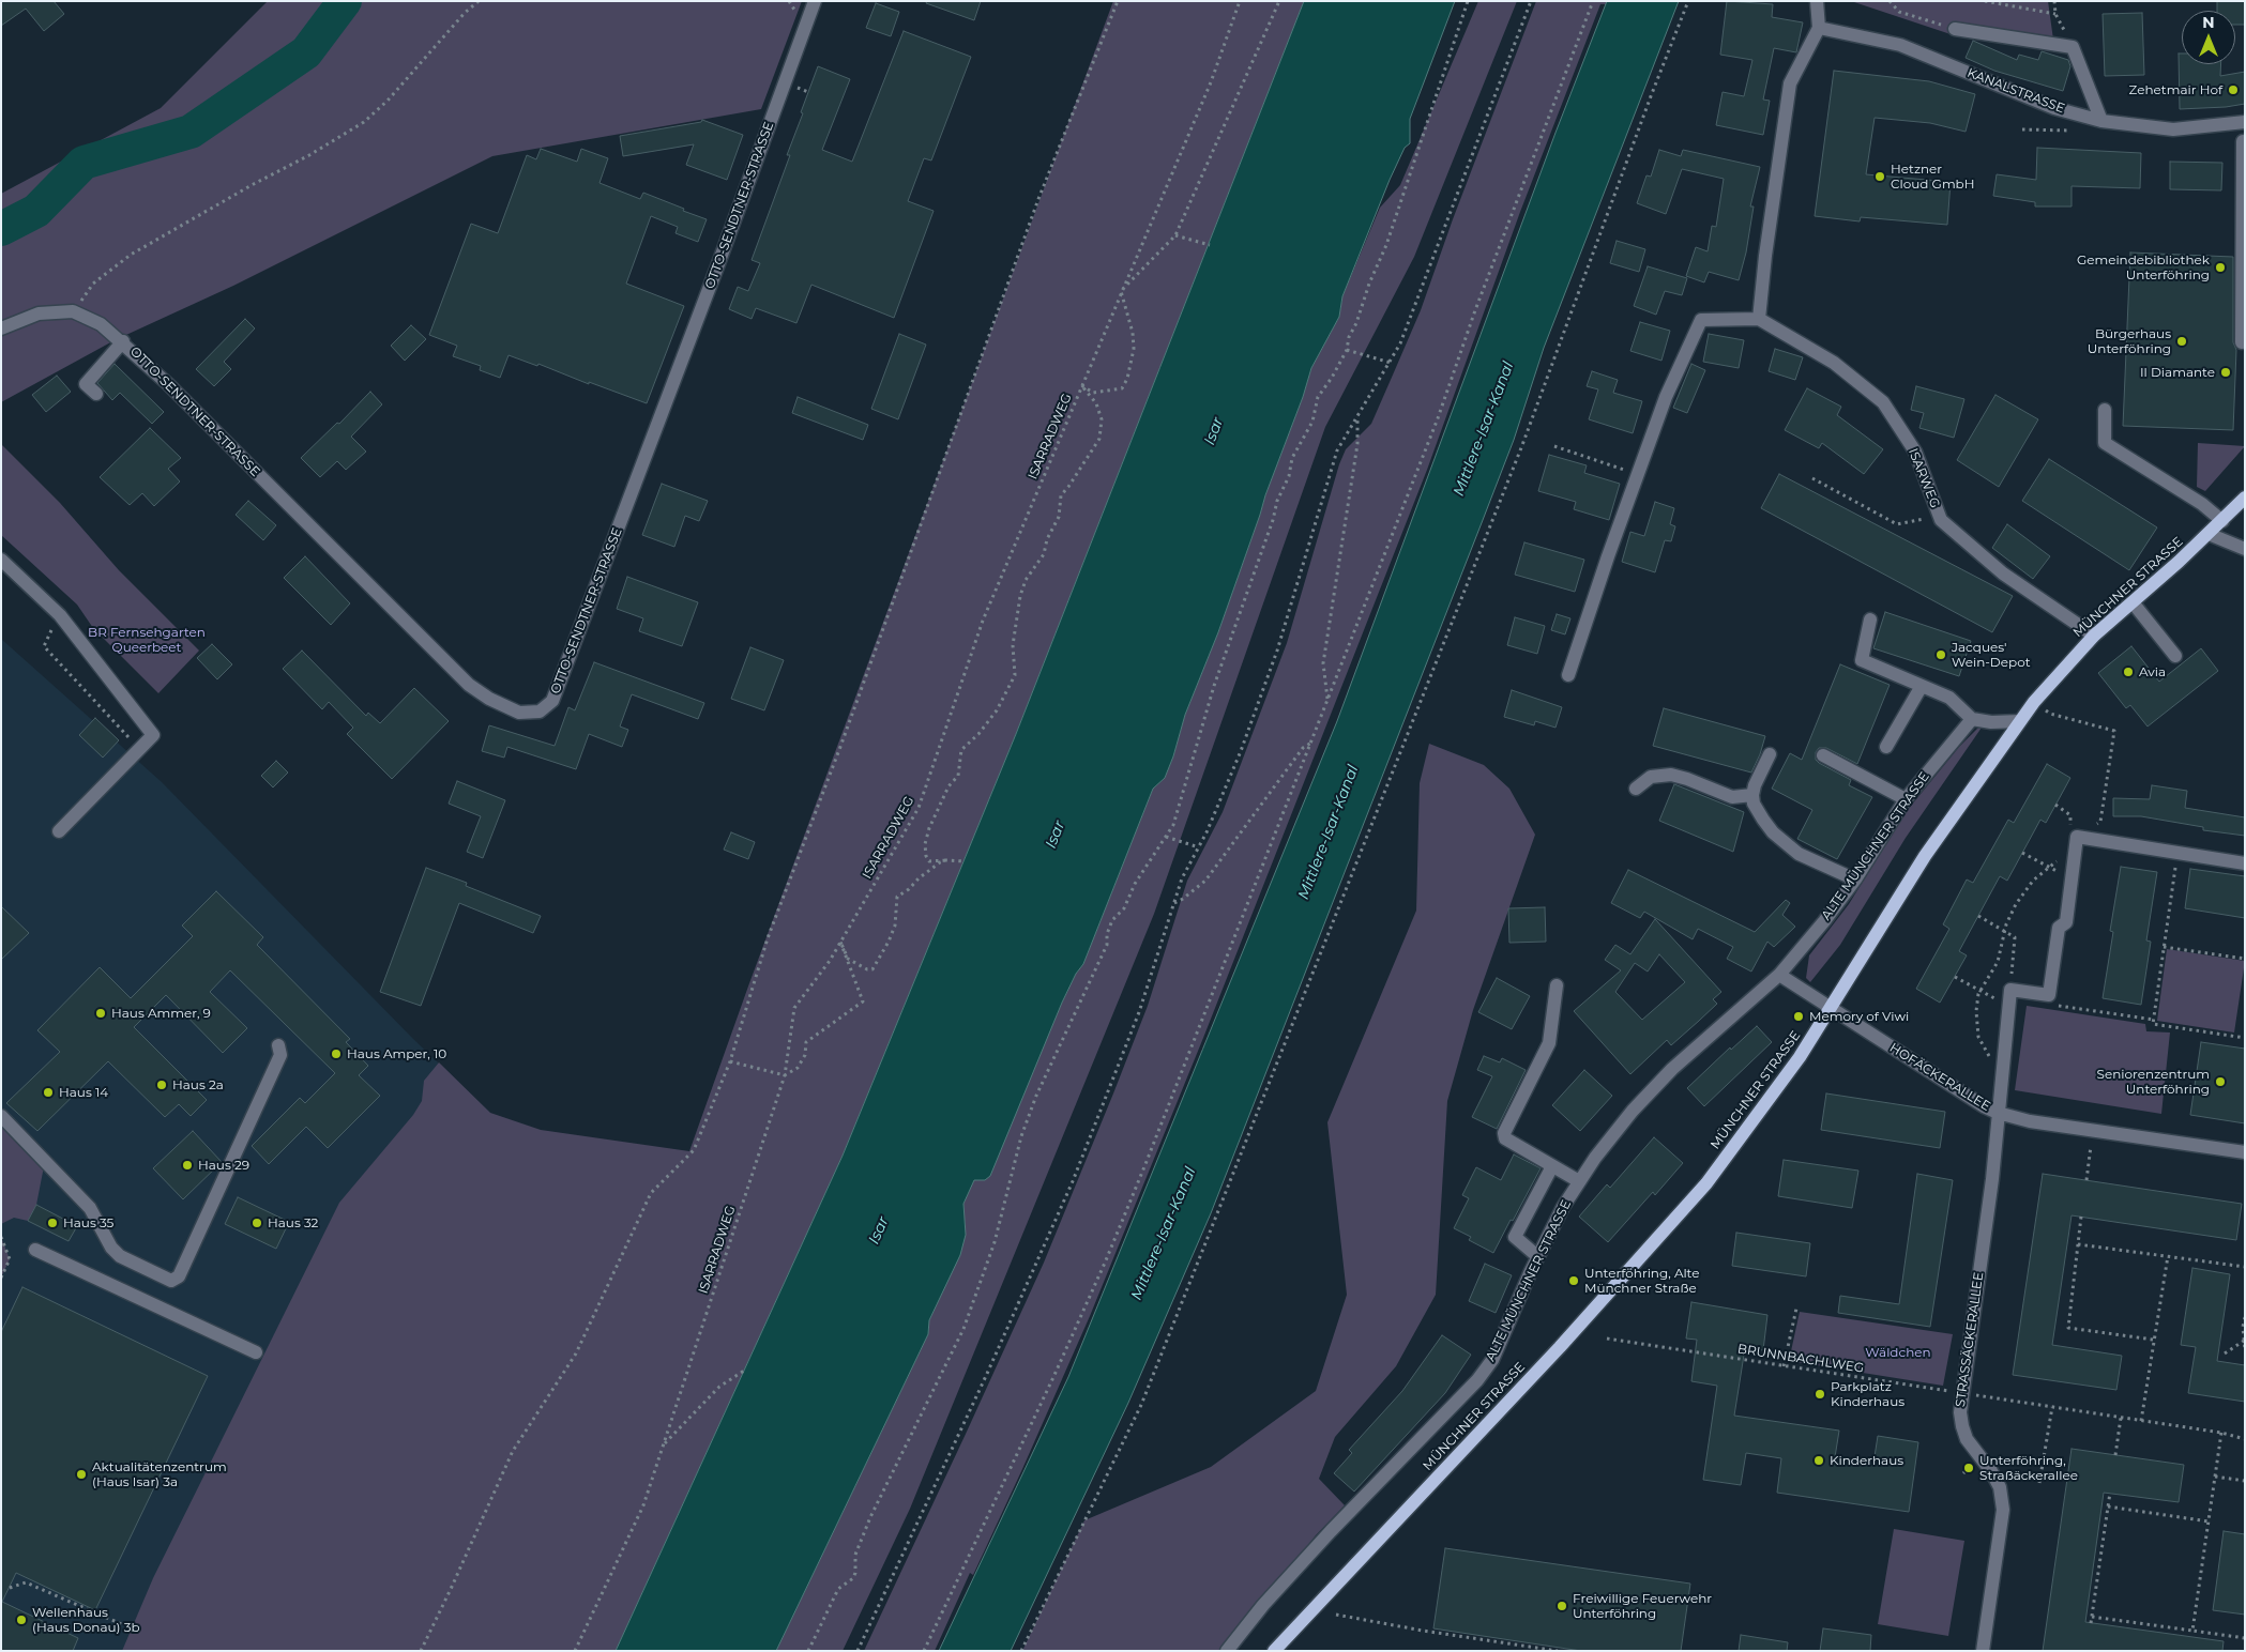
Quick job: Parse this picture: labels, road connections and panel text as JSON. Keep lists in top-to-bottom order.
{
  "streets": {
    "main road": ["MÜNCHNER STRASSE"],
    "street": [
      "KANALSTRASSE",
      "OTTO-SENDTNER-STRASSE",
      "ISARWEG",
      "ALTE MÜNCHNER STRASSE",
      "HOFÄCKERALLEE",
      "STRASSÄCKERALLEE"
    ],
    "path": ["ISARRADWEG", "BRUNNBACHLWEG"]
  },
  "crossings": [
    ["ISARWEG", "MÜNCHNER STRASSE"],
    ["MÜNCHNER STRASSE", "HOFÄCKERALLEE"],
    ["ALTE MÜNCHNER STRASSE", "HOFÄCKERALLEE"],
    ["HOFÄCKERALLEE", "STRASSÄCKERALLEE"],
    ["STRASSÄCKERALLEE", "BRUNNBACHLWEG"]
  ],
  "water": ["Mittlere-Isar-Kanal", "Isar"],
  "parks": ["BR Fernsehgarten Queerbeet", "Wäldchen"],
  "places": [
    "Zehetmair Hof",
    "Hetzner Cloud GmbH",
    "Gemeindebibliothek Unterföhring",
    "Bürgerhaus Unterföhring",
    "Il Diamante",
    "Jacques' Wein-Depot",
    "Avia",
    "Haus Ammer, 9",
    "Memory of Viwi",
    "Haus Amper, 10",
    "Seniorenzentrum Unterföhring",
    "Haus 2a",
    "Haus 14",
    "Haus 29",
    "Haus 35",
    "Haus 32",
    "Unterföhring, Alte Münchner Straße",
    "Parkplatz Kinderhaus",
    "Kinderhaus",
    "Unterföhring, Straßäckerallee",
    "Aktualitätenzentrum (Haus Isar) 3a",
    "Freiwillige Feuerwehr Unterföhring",
    "Wellenhaus (Haus Donau) 3b"
  ],
  "north": "top"
}
